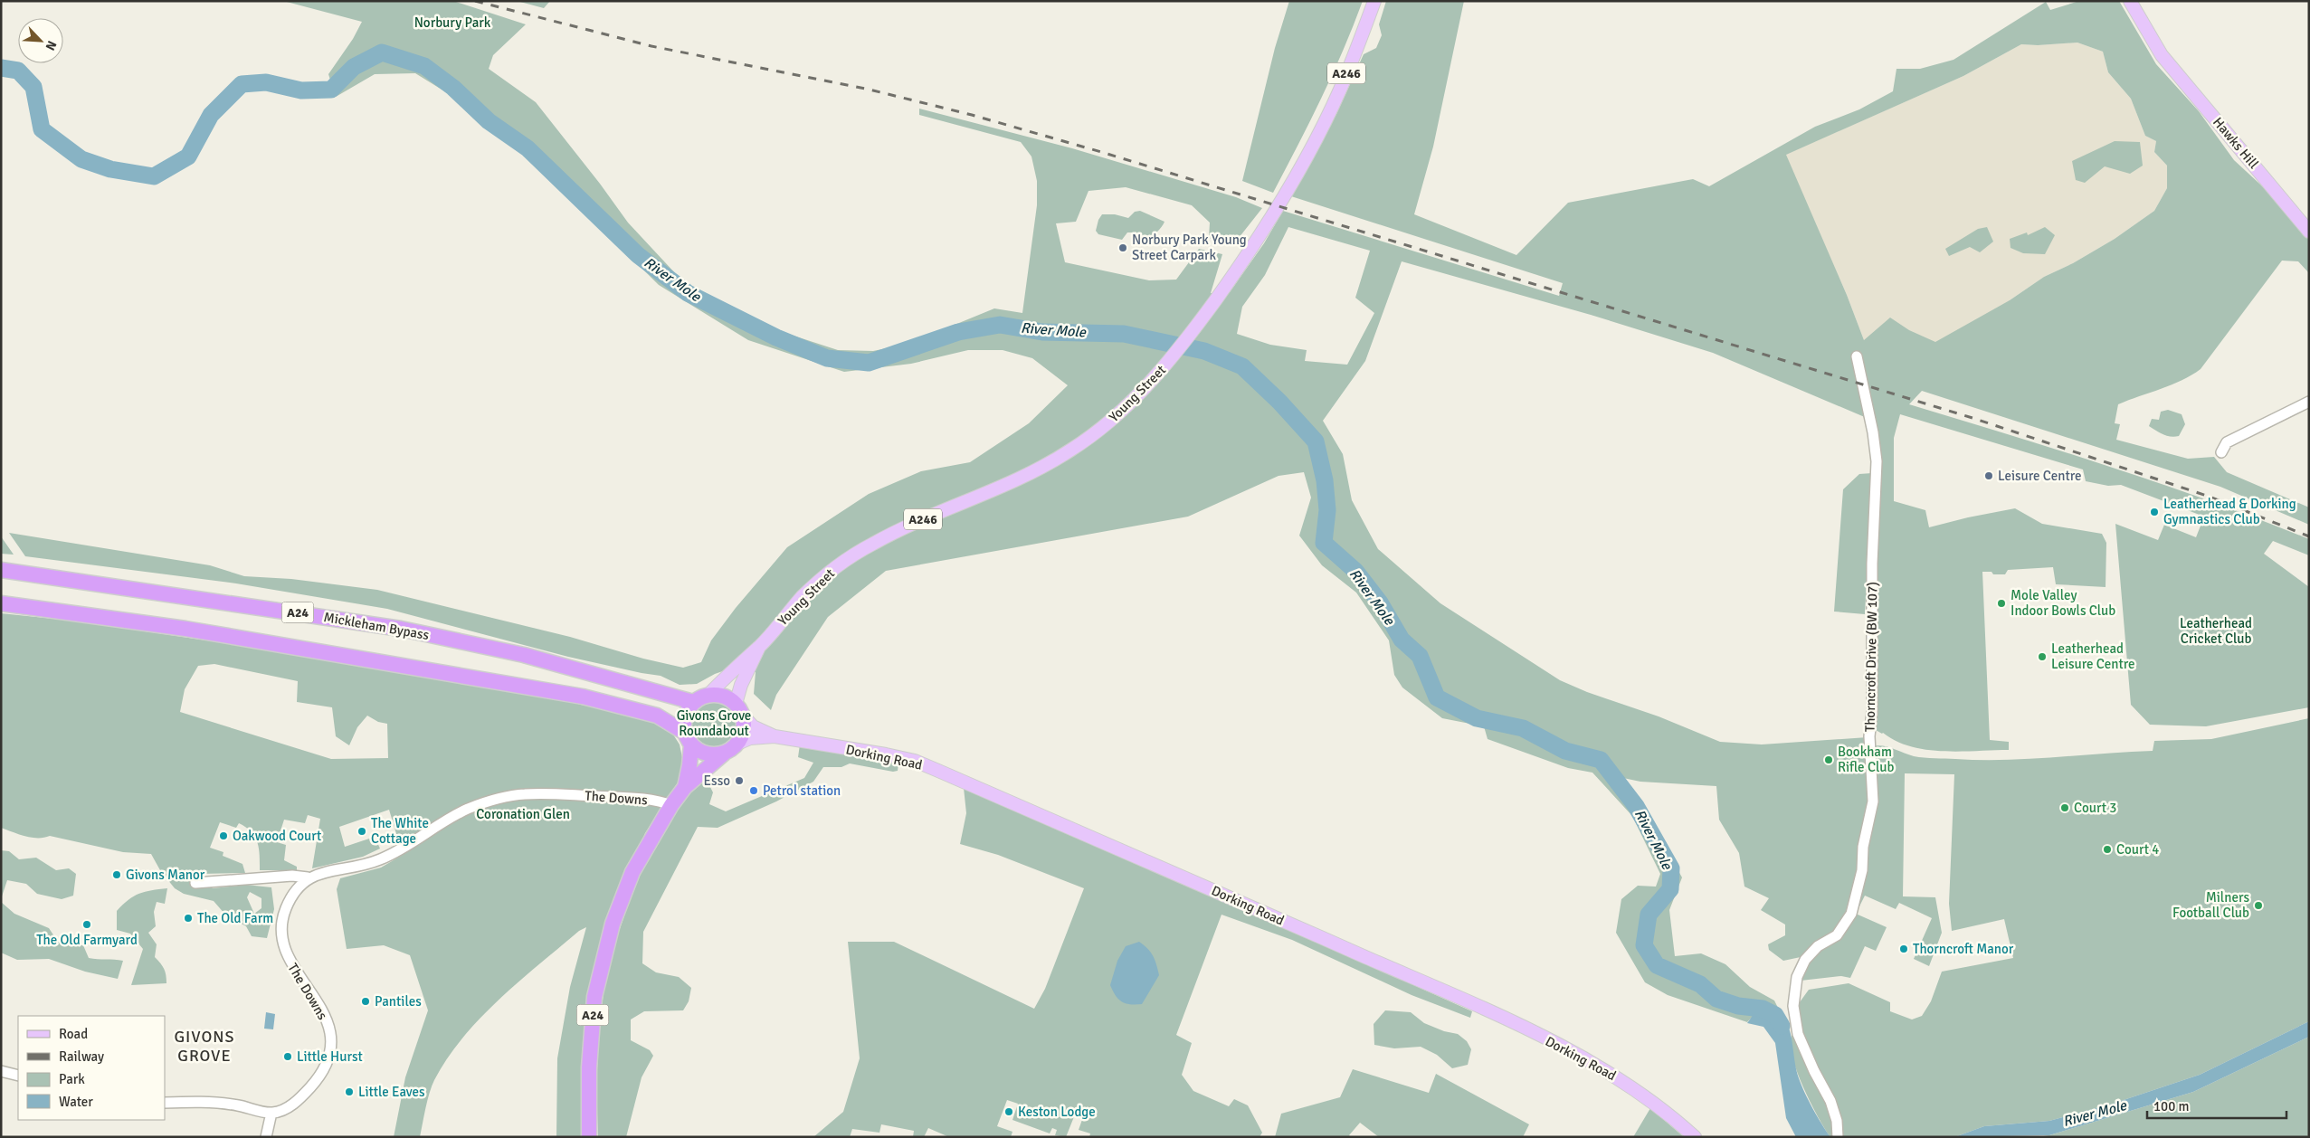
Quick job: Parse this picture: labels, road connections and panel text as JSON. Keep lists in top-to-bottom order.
{
  "streets": {
    "highway": ["A24", "Mickleham Bypass"],
    "main road": [
      "A246",
      "Hawks Hill",
      "Young Street",
      "Dorking Road"
    ],
    "street": ["Thorncroft Drive (BW 107)", "The Downs"]
  },
  "crossings": [
    ["Young Street", "A24"],
    ["Young Street", "Mickleham Bypass"],
    ["Young Street", "Dorking Road"],
    ["A24", "Mickleham Bypass"],
    ["A24", "Dorking Road"],
    ["A24", "The Downs"],
    ["Mickleham Bypass", "Dorking Road"]
  ],
  "districts": ["GIVONS GROVE"],
  "water": ["River Mole"],
  "parks": [
    "Norbury Park",
    "Leatherhead Cricket Club",
    "Givons Grove Roundabout",
    "Coronation Glen"
  ],
  "places": [
    "Norbury Park Young Street Carpark",
    "Leisure Centre",
    "Leatherhead & Dorking Gymnastics Club",
    "Mole Valley Indoor Bowls Club",
    "Leatherhead Leisure Centre",
    "Bookham Rifle Club",
    "Esso",
    "Petrol station",
    "Court 3",
    "The White Cottage",
    "Oakwood Court",
    "Court 4",
    "Givons Manor",
    "Milners Football Club",
    "The Old Farm",
    "The Old Farmyard",
    "Thorncroft Manor",
    "Pantiles",
    "Little Hurst",
    "Little Eaves",
    "Keston Lodge"
  ],
  "legend": [
    "Road",
    "Railway",
    "Park",
    "Water"
  ],
  "scale_bar": "100 m",
  "north": "bottom right"
}
